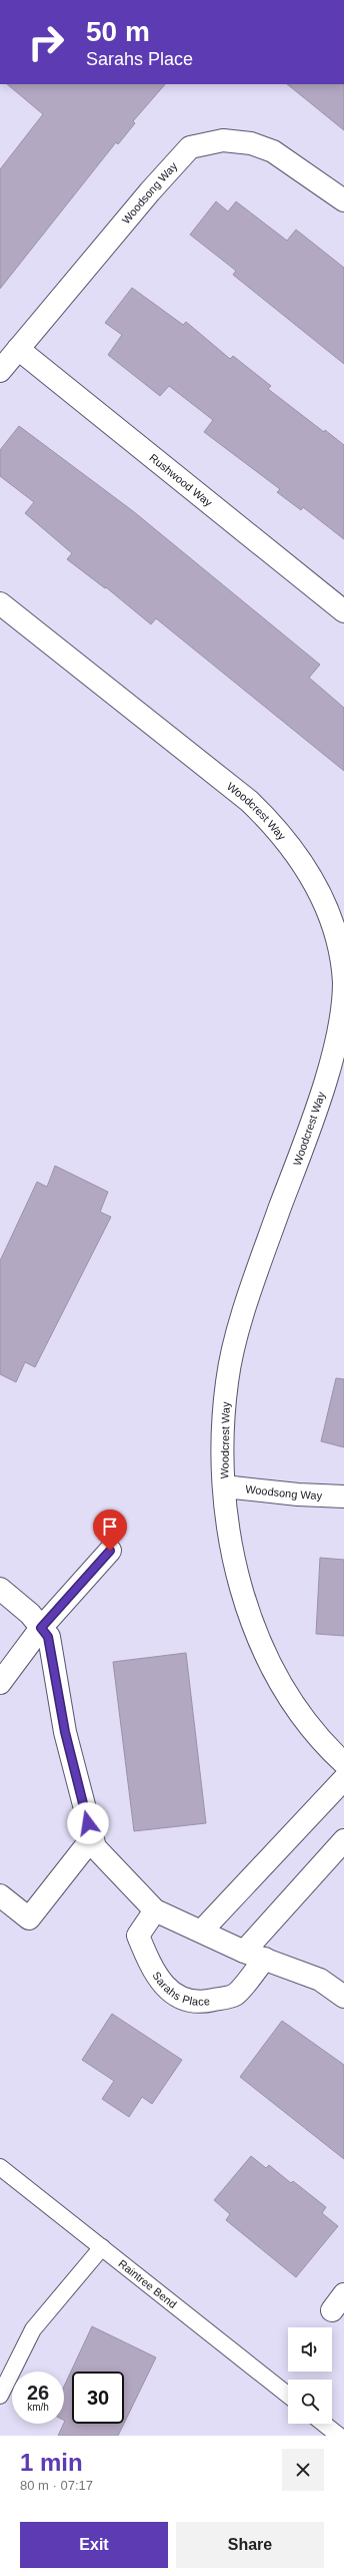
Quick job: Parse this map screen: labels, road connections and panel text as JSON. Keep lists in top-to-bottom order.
{
  "streets": {
    "street": [
      "Woodsong Way",
      "Rushwood Way",
      "Woodcrest Way",
      "Sarahs Place"
    ],
    "lane": ["Raintree Bend"]
  },
  "crossings": [
    ["Woodsong Way", "Rushwood Way"],
    ["Woodsong Way", "Woodcrest Way"]
  ],
  "page": {
    "turn": ["50 m", "Sarahs Place"],
    "speed": "26 km/h",
    "limit": "30",
    "heading": ["1 min", "80 m · 07:17"],
    "buttons": ["Exit", "Share"]
  }
}
